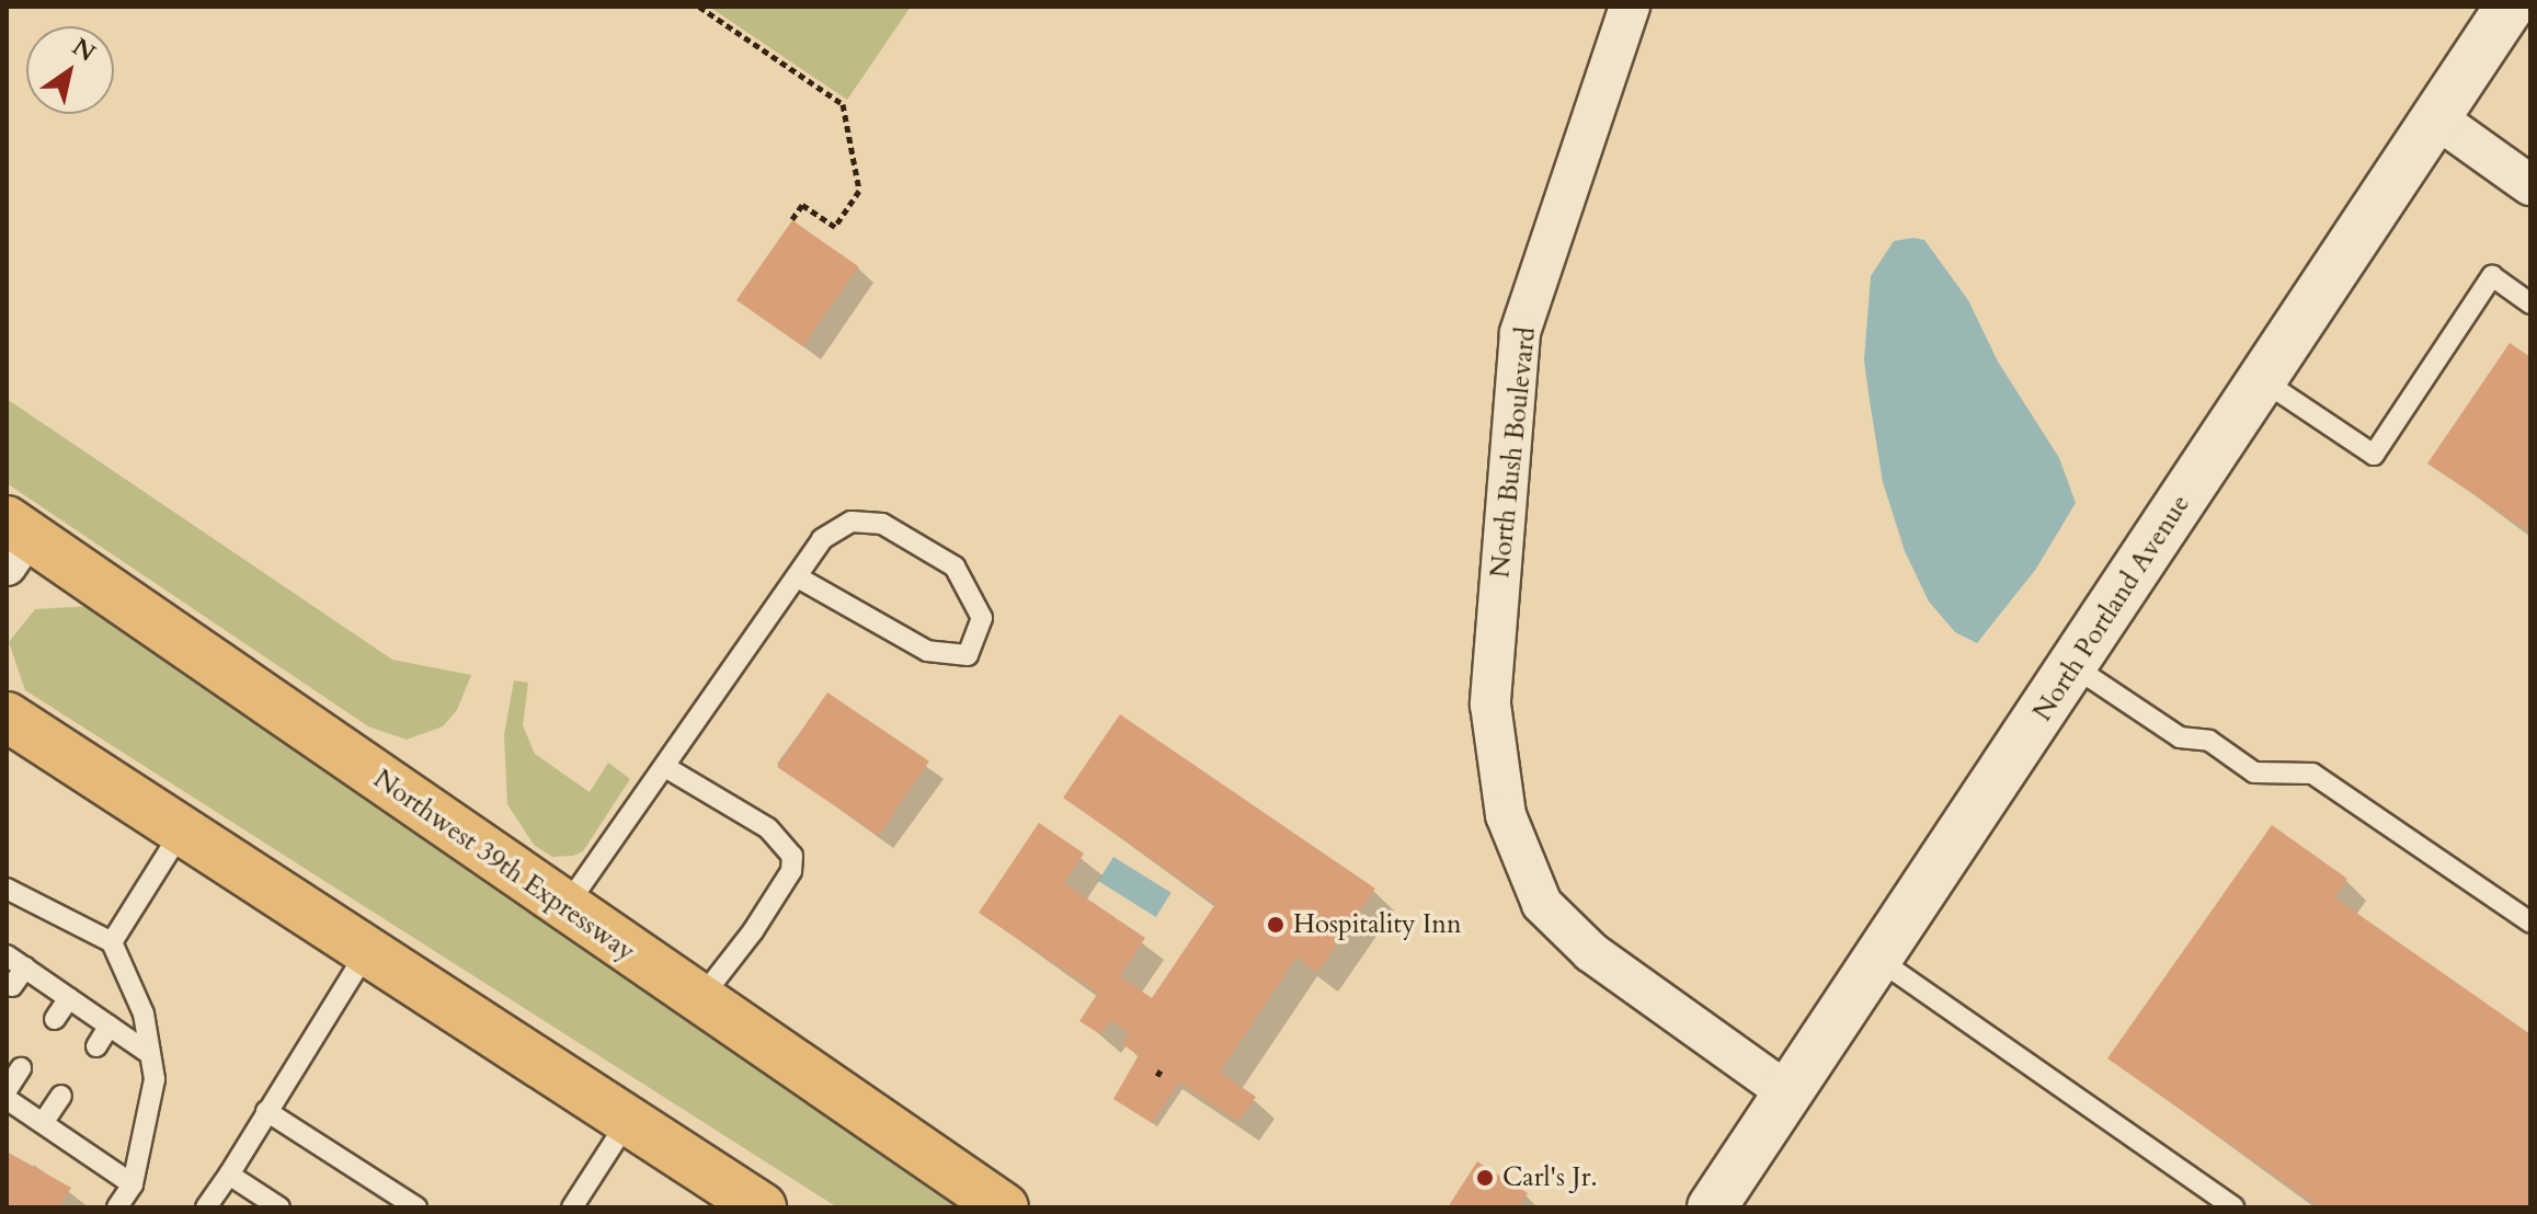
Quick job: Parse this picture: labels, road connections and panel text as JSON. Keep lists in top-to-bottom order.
{
  "streets": {
    "highway": ["Northwest 39th Expressway"],
    "main road": ["North Portland Avenue"],
    "street": ["North Bush Boulevard"]
  },
  "crossings": [
    ["North Bush Boulevard", "North Portland Avenue"]
  ],
  "places": ["Hospitality Inn", "Carl's Jr."],
  "north": "top right"
}
